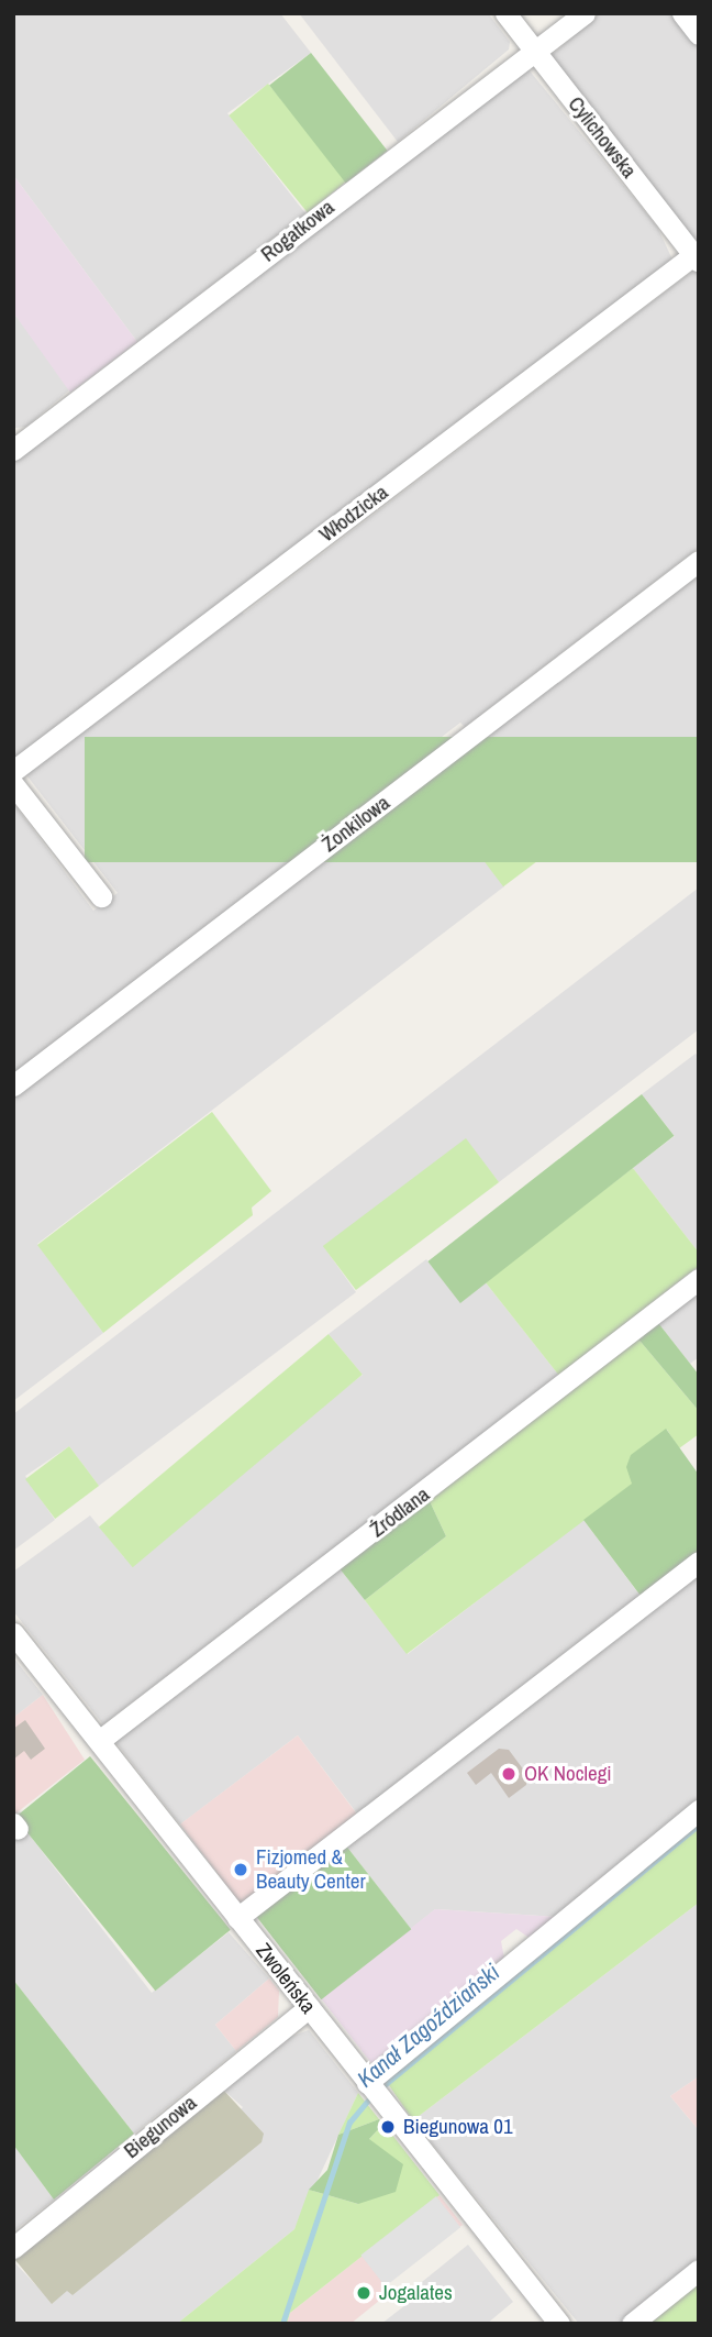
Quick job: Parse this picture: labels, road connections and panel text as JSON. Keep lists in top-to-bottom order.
{
  "streets": {
    "street": [
      "Cylichowska",
      "Rogatkowa",
      "Włodzicka",
      "Żonkilowa",
      "Źródlana",
      "Zwoleńska",
      "Biegunowa"
    ]
  },
  "crossings": [
    ["Cylichowska", "Rogatkowa"],
    ["Cylichowska", "Włodzicka"],
    ["Źródlana", "Zwoleńska"],
    ["Zwoleńska", "Biegunowa"]
  ],
  "water": ["Kanał Zagoździański"],
  "places": [
    "OK Noclegi",
    "Fizjomed & Beauty Center",
    "Biegunowa 01",
    "Jogalates"
  ]
}
